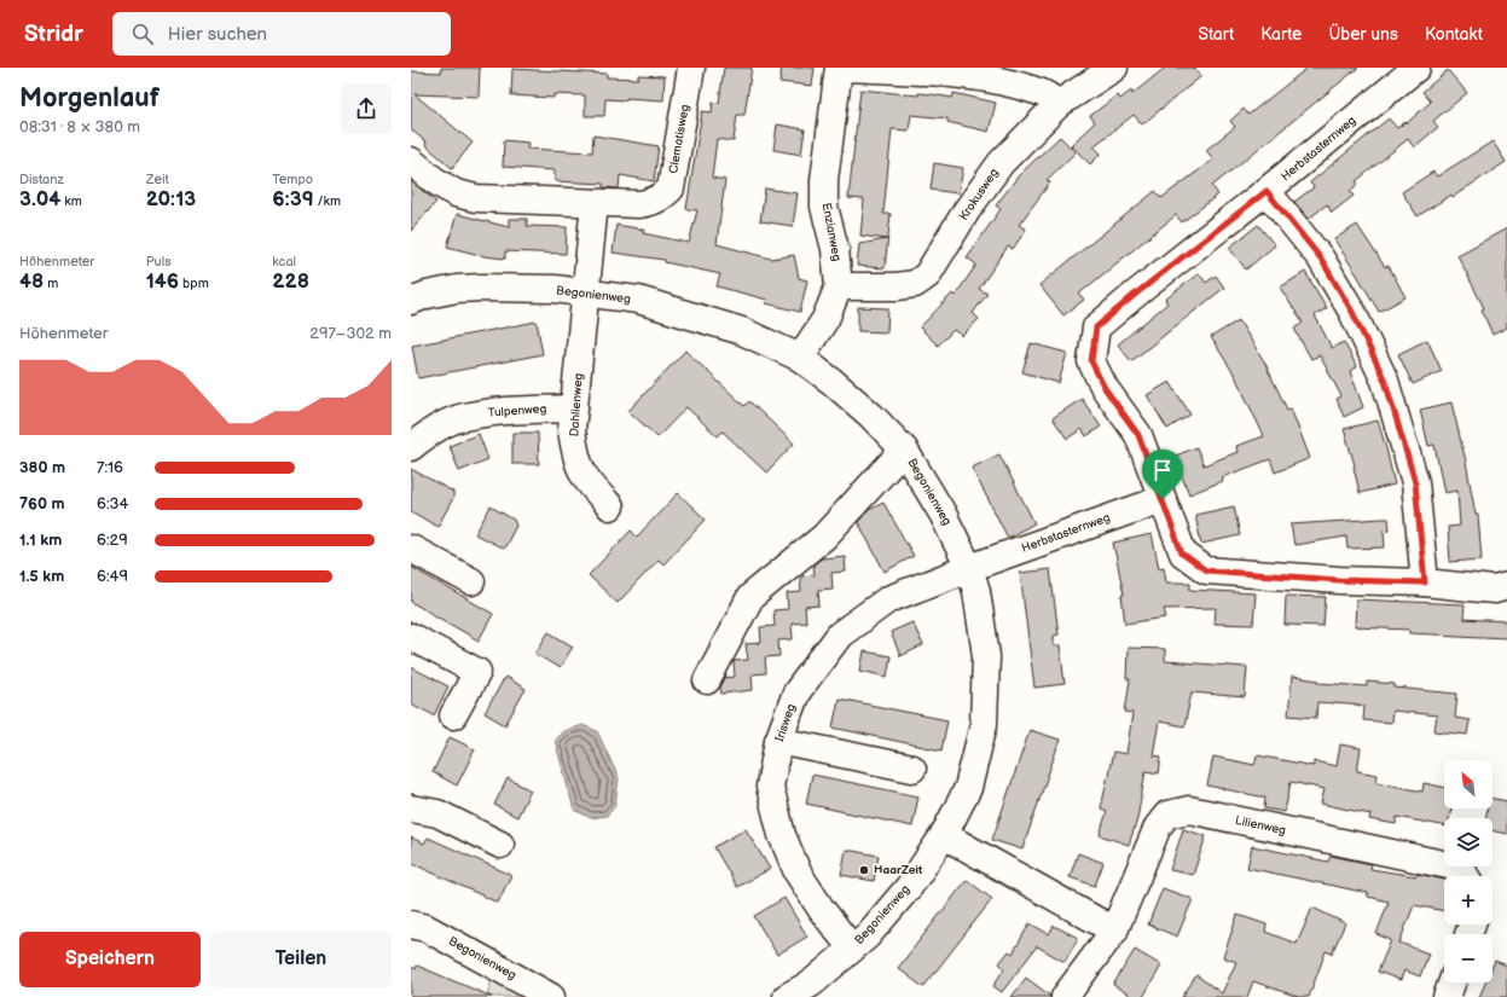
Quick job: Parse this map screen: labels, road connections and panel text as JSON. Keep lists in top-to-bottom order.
{
  "streets": {
    "street": [
      "Clematisweg",
      "Herbstasternweg",
      "Krokusweg",
      "Enzianweg",
      "Begonienweg",
      "Dahlienweg",
      "Tulpenweg",
      "Irisweg",
      "Lilienweg"
    ]
  },
  "crossings": [
    ["Herbstasternweg", "Begonienweg"],
    ["Herbstasternweg", "Irisweg"],
    ["Krokusweg", "Enzianweg"],
    ["Enzianweg", "Begonienweg"],
    ["Begonienweg", "Dahlienweg"],
    ["Begonienweg", "Irisweg"],
    ["Dahlienweg", "Tulpenweg"]
  ],
  "places": ["HaarZeit"],
  "north": "top left",
  "page": {
    "header": "Stridr",
    "search": "Hier suchen",
    "nav": [
      "Start",
      "Karte",
      "Über uns",
      "Kontakt"
    ],
    "heading": ["Morgenlauf", "08:31 · 8 × 380 m"],
    "stats": [
      ["Distanz", "3.04 km"],
      ["Zeit", "20:13"],
      ["Tempo", "6:39 /km"],
      ["Höhenmeter", "48 m"],
      ["Puls", "146 bpm"],
      ["kcal", "228"]
    ],
    "chart": ["Höhenmeter", "297–302 m"],
    "list": [
      {
        "name": "380 m",
        "note": "7:16"
      },
      {
        "name": "760 m",
        "note": "6:34"
      },
      {
        "name": "1.1 km",
        "note": "6:29"
      },
      {
        "name": "1.5 km",
        "note": "6:49"
      }
    ],
    "map_buttons": ["+", "−"],
    "buttons": ["Speichern", "Teilen"]
  }
}
